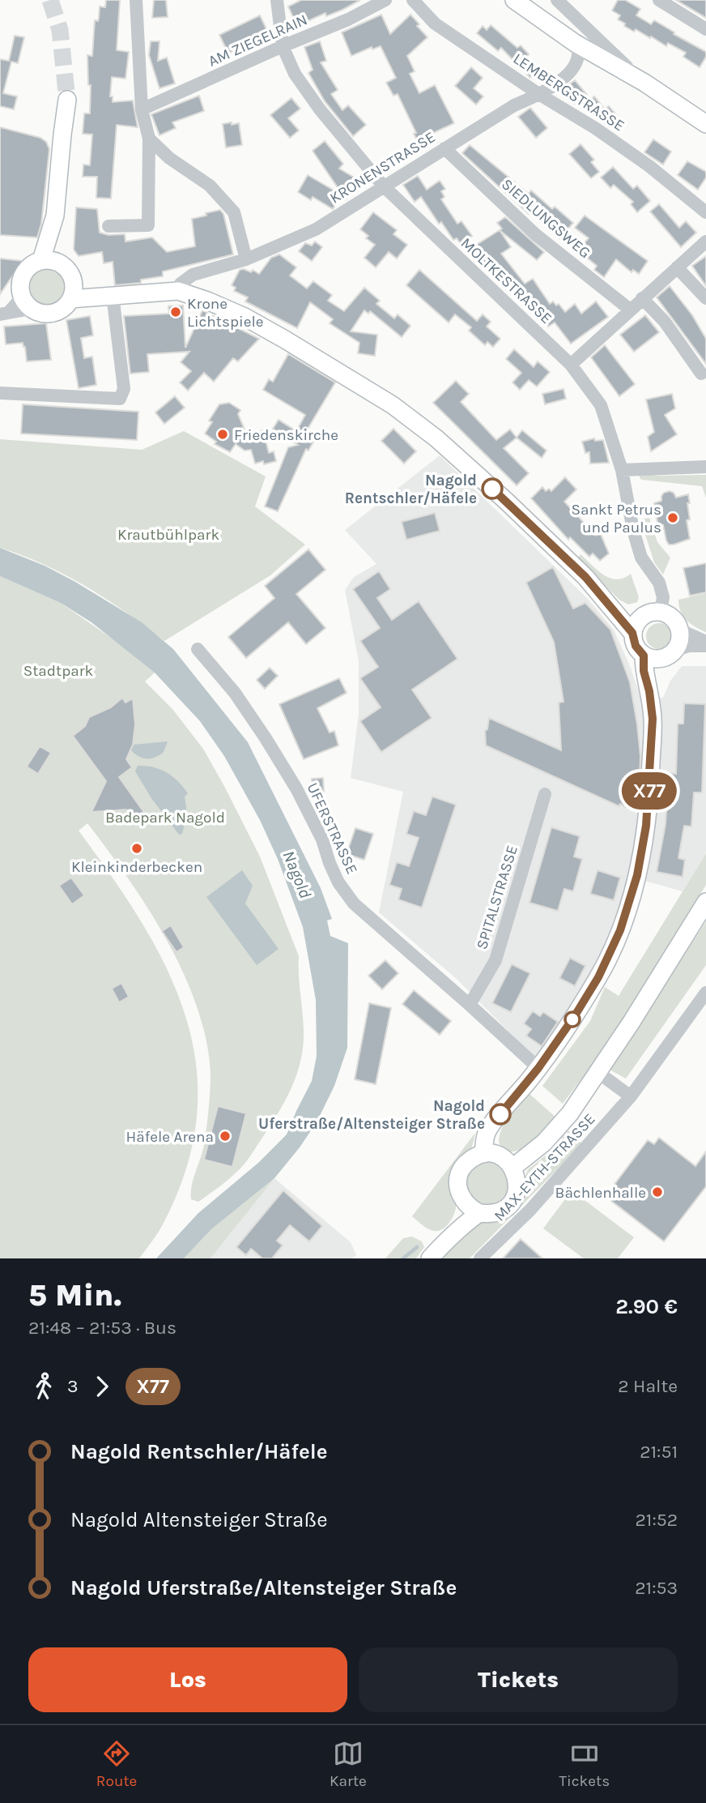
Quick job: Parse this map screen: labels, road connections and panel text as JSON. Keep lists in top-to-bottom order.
{
  "streets": {
    "street": [
      "AM ZIEGELRAIN",
      "LEMBERGSTRASSE",
      "KRONENSTRASSE",
      "SIEDLUNGSWEG",
      "MOLTKESTRASSE",
      "UFERSTRASSE",
      "SPITALSTRASSE",
      "MAX-EYTH-STRASSE"
    ]
  },
  "crossings": [
    ["AM ZIEGELRAIN", "MOLTKESTRASSE"],
    ["LEMBERGSTRASSE", "KRONENSTRASSE"],
    ["KRONENSTRASSE", "SIEDLUNGSWEG"],
    ["KRONENSTRASSE", "MOLTKESTRASSE"],
    ["UFERSTRASSE", "SPITALSTRASSE"]
  ],
  "water": ["Nagold"],
  "parks": ["Krautbühlpark", "Stadtpark", "Badepark Nagold"],
  "places": [
    "Krone Lichtspiele",
    "Friedenskirche",
    "Nagold Rentschler/Häfele",
    "Sankt Petrus und Paulus",
    "Kleinkinderbecken",
    "Nagold Uferstraße/Altensteiger Straße",
    "Häfele Arena",
    "Bächlenhalle"
  ],
  "lines": ["bus line X77"],
  "page": {
    "on_map": "X77",
    "heading": ["5 Min.", "21:48 – 21:53 · Bus", "2.90 €"],
    "legs": ["3", "X77", "2 Halte"],
    "list": [
      {
        "name": "Nagold Rentschler/Häfele",
        "value": "21:51"
      },
      {
        "name": "Nagold Altensteiger Straße",
        "value": "21:52"
      },
      {
        "name": "Nagold Uferstraße/Altensteiger Straße",
        "value": "21:53"
      }
    ],
    "buttons": ["Los", "Tickets"],
    "tabs": ["Route", "Karte", "Tickets"]
  }
}
